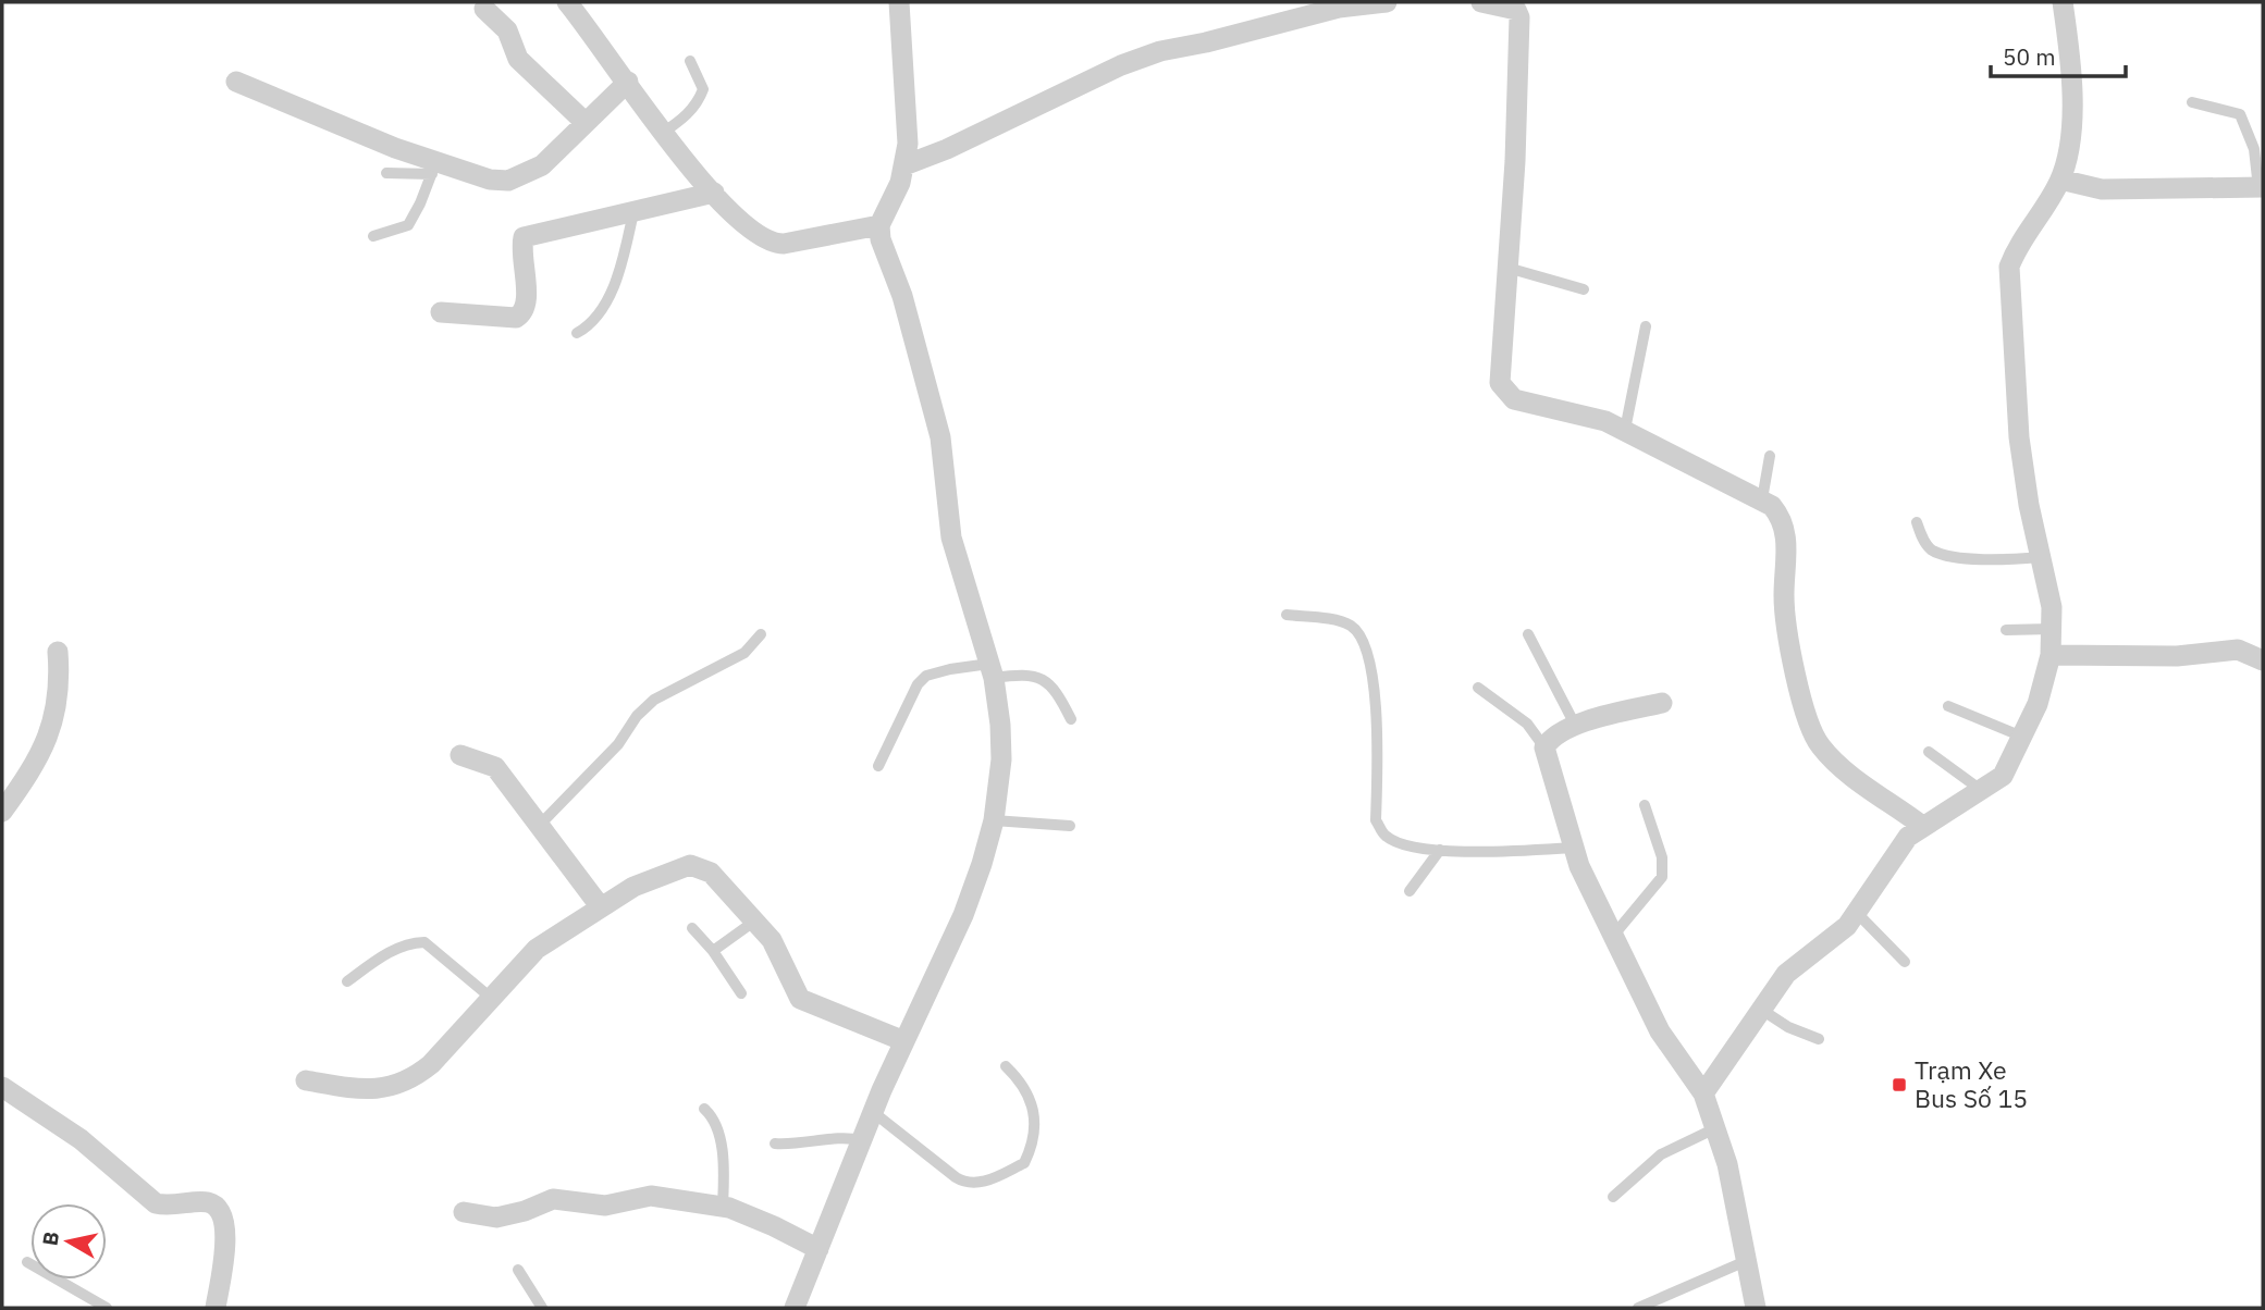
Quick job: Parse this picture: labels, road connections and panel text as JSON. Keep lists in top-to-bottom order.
{
  "places": {
    "transit": ["Trạm Xe Bus Số 15"]
  },
  "scale_bar": "50 m",
  "north": "left"
}
